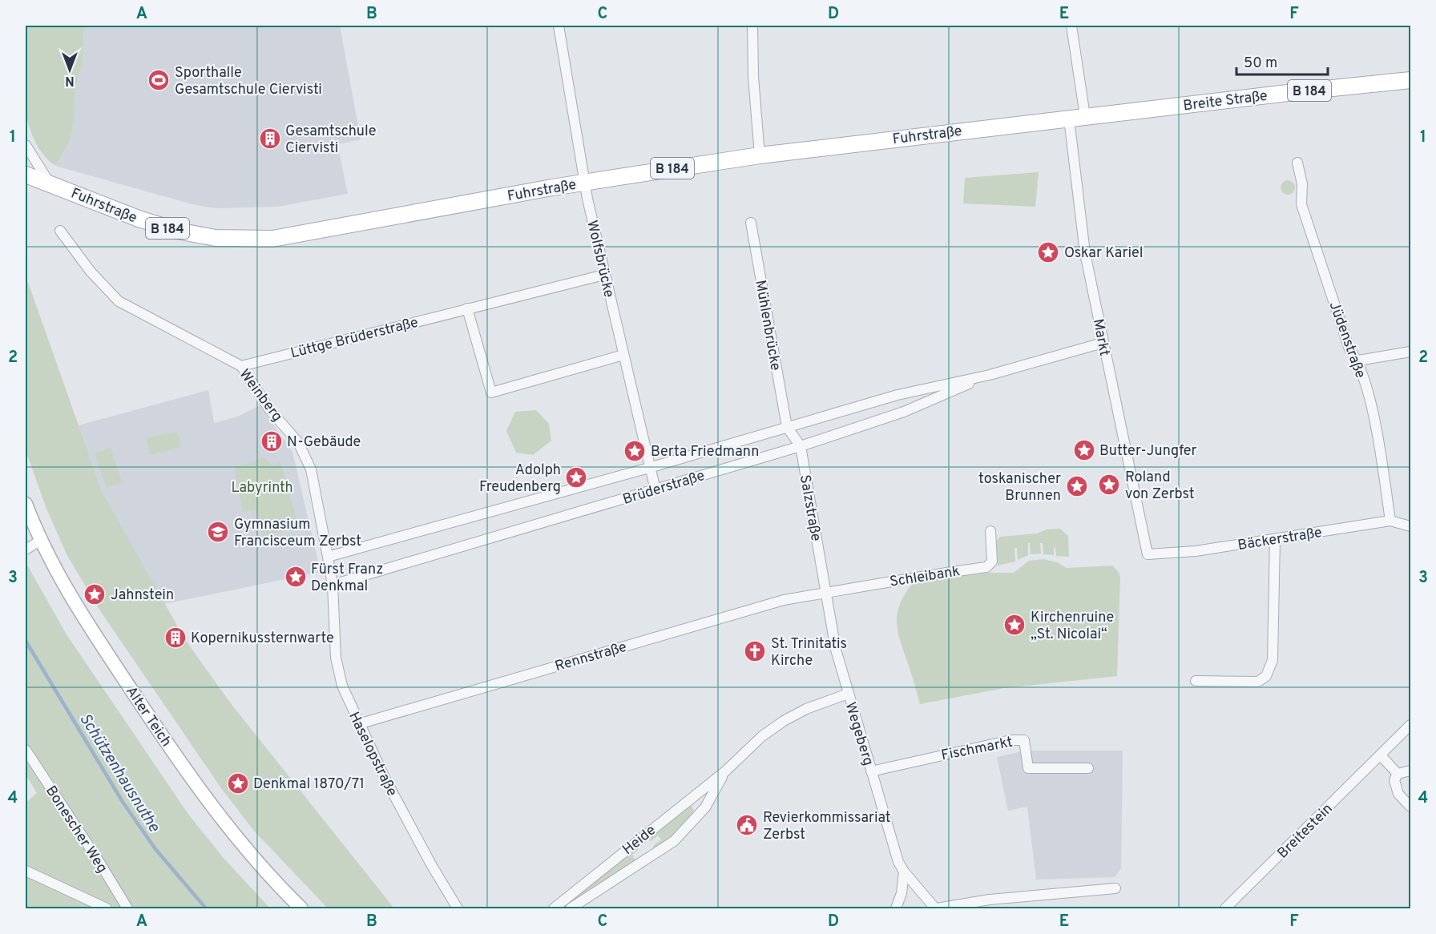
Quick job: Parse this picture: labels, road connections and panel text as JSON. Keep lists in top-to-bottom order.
{
  "streets": {
    "main road": [
      "B 184",
      "Breite Straße",
      "Fuhrstraße",
      "Alter Teich"
    ],
    "street": [
      "Wolfsbrücke",
      "Mühlenbrücke",
      "Lüttge Brüderstraße",
      "Markt",
      "Jüdenstraße",
      "Weinberg",
      "Brüderstraße",
      "Salzstraße",
      "Bäckerstraße",
      "Schleibank",
      "Rennstraße",
      "Wegeberg",
      "Fischmarkt",
      "Haselopstraße",
      "Bonescher Weg",
      "Breitestein",
      "Heide"
    ]
  },
  "crossings": [
    ["Breite Straße", "Fuhrstraße"],
    ["Breite Straße", "Markt"],
    ["Fuhrstraße", "Wolfsbrücke"],
    ["Fuhrstraße", "Markt"],
    ["Wolfsbrücke", "Lüttge Brüderstraße"],
    ["Wolfsbrücke", "Brüderstraße"],
    ["Mühlenbrücke", "Brüderstraße"],
    ["Mühlenbrücke", "Salzstraße"],
    ["Lüttge Brüderstraße", "Weinberg"],
    ["Markt", "Brüderstraße"],
    ["Markt", "Bäckerstraße"],
    ["Jüdenstraße", "Bäckerstraße"],
    ["Weinberg", "Brüderstraße"],
    ["Weinberg", "Haselopstraße"],
    ["Brüderstraße", "Salzstraße"],
    ["Brüderstraße", "Haselopstraße"],
    ["Salzstraße", "Schleibank"],
    ["Salzstraße", "Rennstraße"],
    ["Salzstraße", "Wegeberg"],
    ["Schleibank", "Rennstraße"],
    ["Schleibank", "Wegeberg"],
    ["Rennstraße", "Wegeberg"],
    ["Rennstraße", "Haselopstraße"],
    ["Wegeberg", "Fischmarkt"],
    ["Wegeberg", "Heide"]
  ],
  "water": ["Schützenhausnuthe"],
  "parks": ["Labyrinth"],
  "places": {
    "sports": ["Sporthalle Gesamtschule Ciervisti"],
    "building": ["Gesamtschule Ciervisti", "N-Gebäude", "Kopernikussternwarte"],
    "place": [
      "Oskar Kariel",
      "Butter-Jungfer",
      "Berta Friedmann",
      "Adolph Freudenberg",
      "Roland von Zerbst",
      "toskanischer Brunnen",
      "Fürst Franz Denkmal",
      "Jahnstein",
      "Kirchenruine „St. Nicolai“",
      "Denkmal 1870/71"
    ],
    "school or university": ["Gymnasium Francisceum Zerbst"],
    "church": ["St. Trinitatis Kirche"],
    "public building": ["Revierkommissariat Zerbst"]
  },
  "scale_bar": "50 m",
  "north": "bottom",
  "grid": {
    "columns": [
      "A",
      "B",
      "C",
      "D",
      "E",
      "F"
    ],
    "rows": [
      "1",
      "2",
      "3",
      "4"
    ]
  }
}
